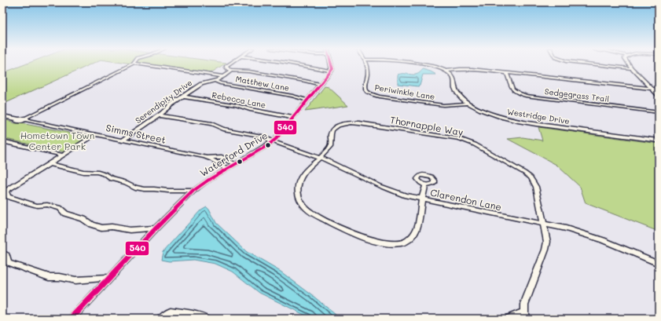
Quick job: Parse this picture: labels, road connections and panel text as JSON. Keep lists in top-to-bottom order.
{
  "streets": {
    "street": [
      "Matthew Lane",
      "Periwinkle Lane",
      "Sedgegrass Trail",
      "Rebecca Lane",
      "Serendipity Drive",
      "Westridge Drive",
      "Thornapple Way",
      "Simms Street",
      "Waterford Drive",
      "Clarendon Lane"
    ]
  },
  "crossings": [
    ["Matthew Lane", "Serendipity Drive"],
    ["Matthew Lane", "Waterford Drive"],
    ["Periwinkle Lane", "Westridge Drive"],
    ["Rebecca Lane", "Serendipity Drive"],
    ["Rebecca Lane", "Waterford Drive"],
    ["Serendipity Drive", "Simms Street"],
    ["Serendipity Drive", "Clarendon Lane"],
    ["Thornapple Way", "Clarendon Lane"],
    ["Simms Street", "Waterford Drive"],
    ["Waterford Drive", "Clarendon Lane"]
  ],
  "parks": ["Hometown Town Center Park"],
  "lines": ["transit line 540"]
}
